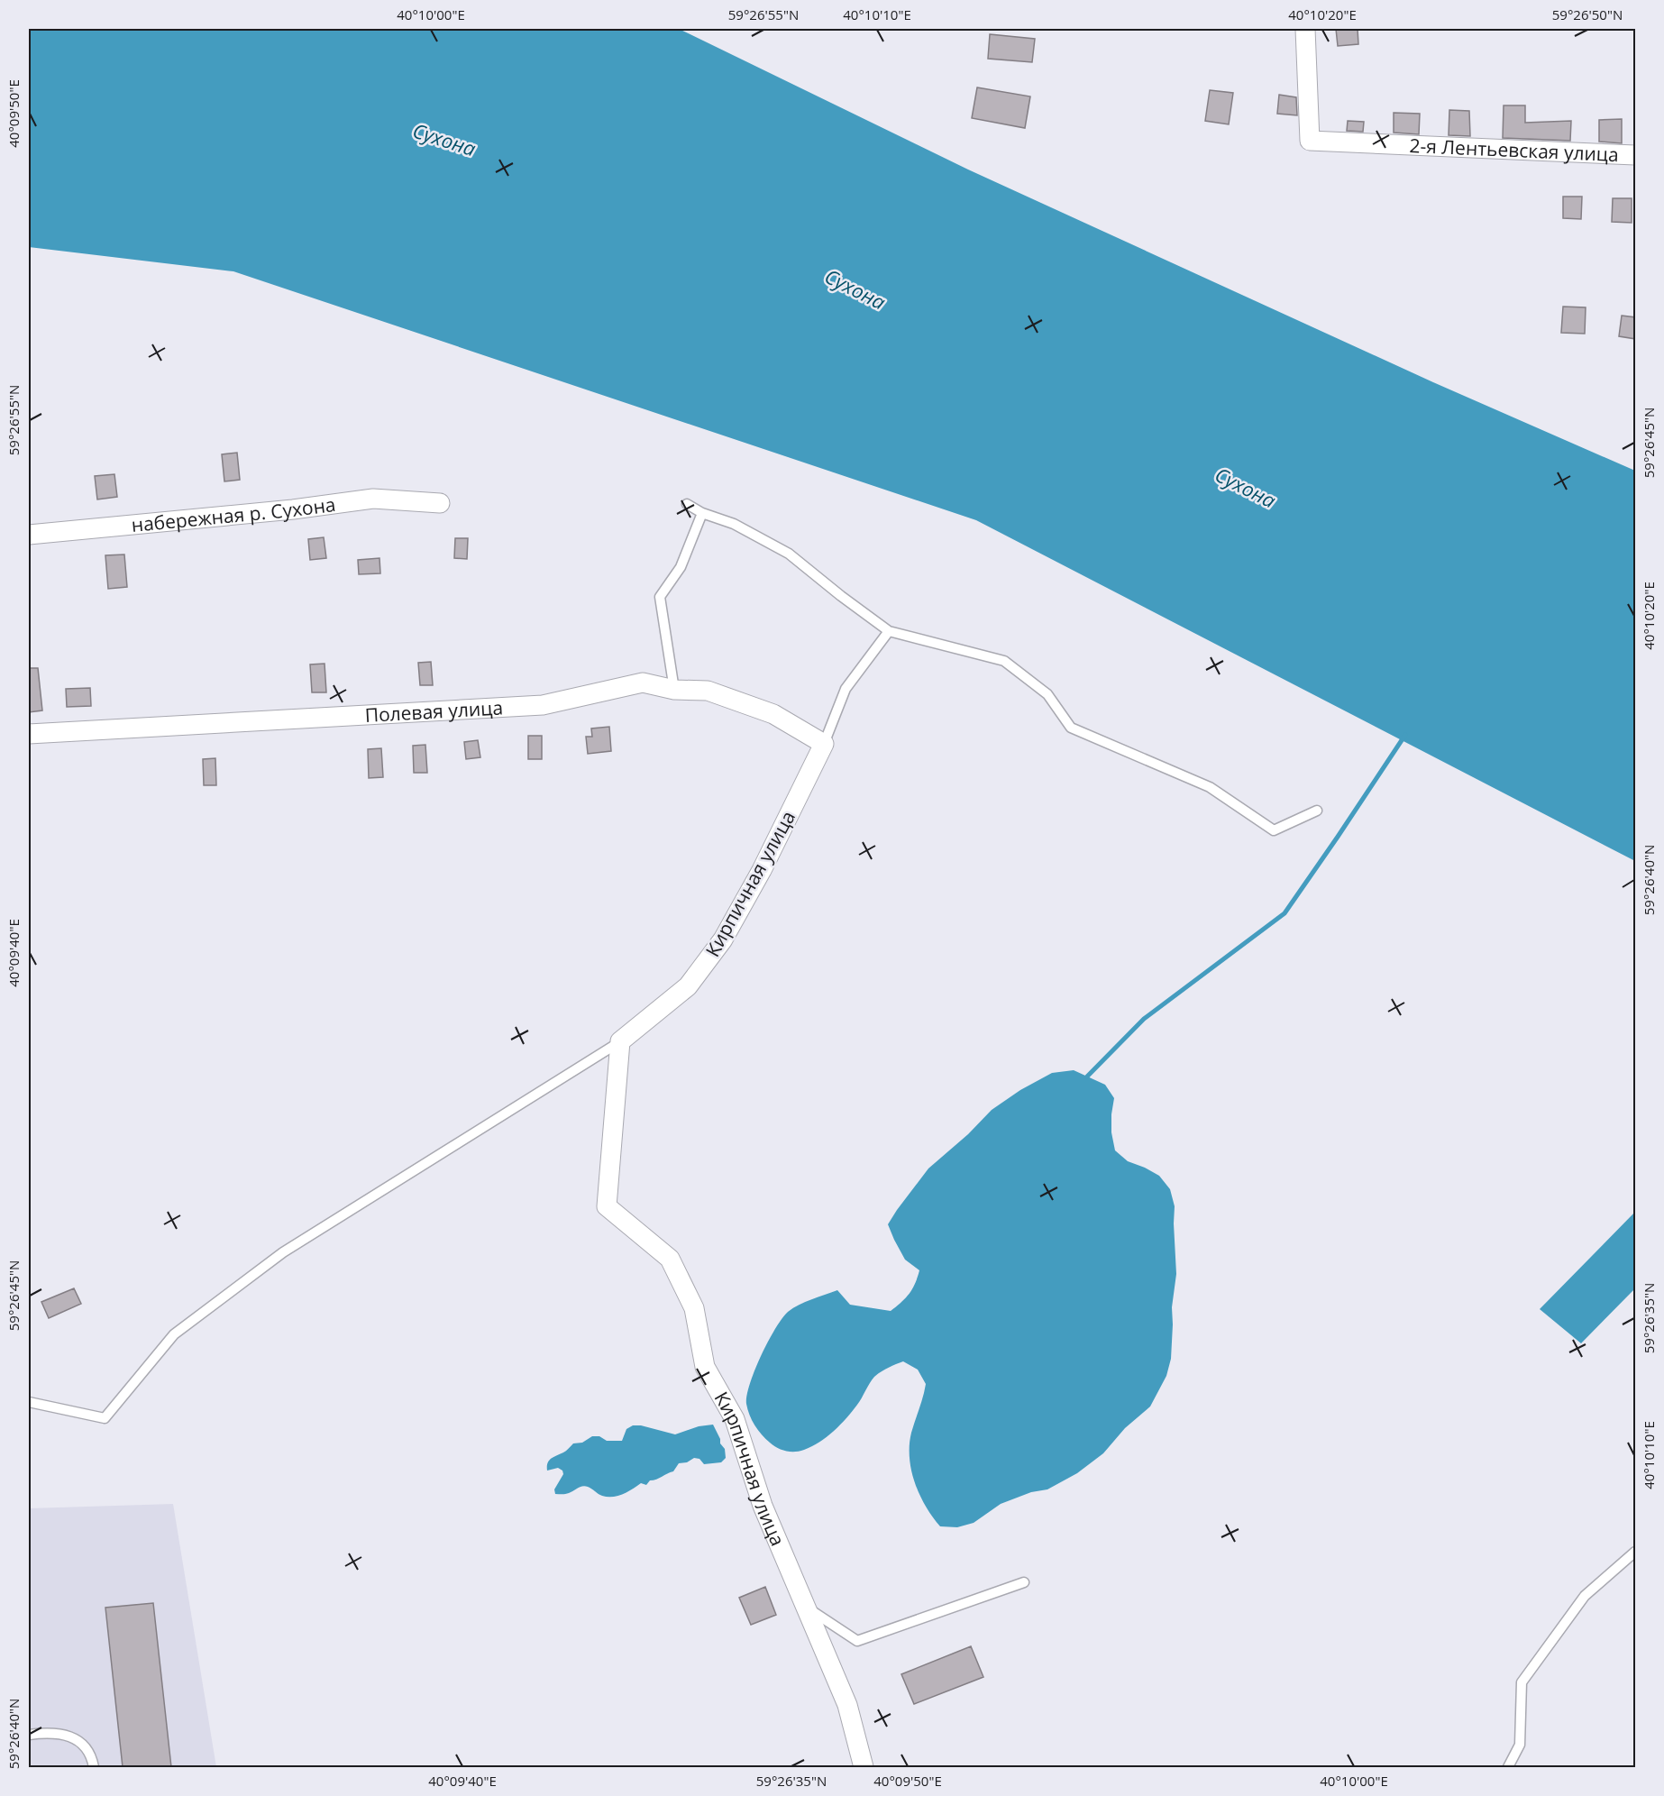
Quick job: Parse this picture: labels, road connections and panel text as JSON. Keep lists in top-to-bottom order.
{
  "streets": {
    "street": [
      "2-я Лентьевская улица",
      "набережная р. Сухона",
      "Полевая улица",
      "Кирпичная улица"
    ]
  },
  "crossings": [
    ["Полевая улица", "Кирпичная улица"]
  ],
  "water": ["Сухона"],
  "coordinates": [
    "40°10'00\"E",
    "59°26'55\"N",
    "40°10'10\"E",
    "40°10'20\"E",
    "59°26'50\"N",
    "40°09'50\"E",
    "59°26'45\"N",
    "59°26'40\"N",
    "40°09'40\"E",
    "59°26'35\"N"
  ]
}
